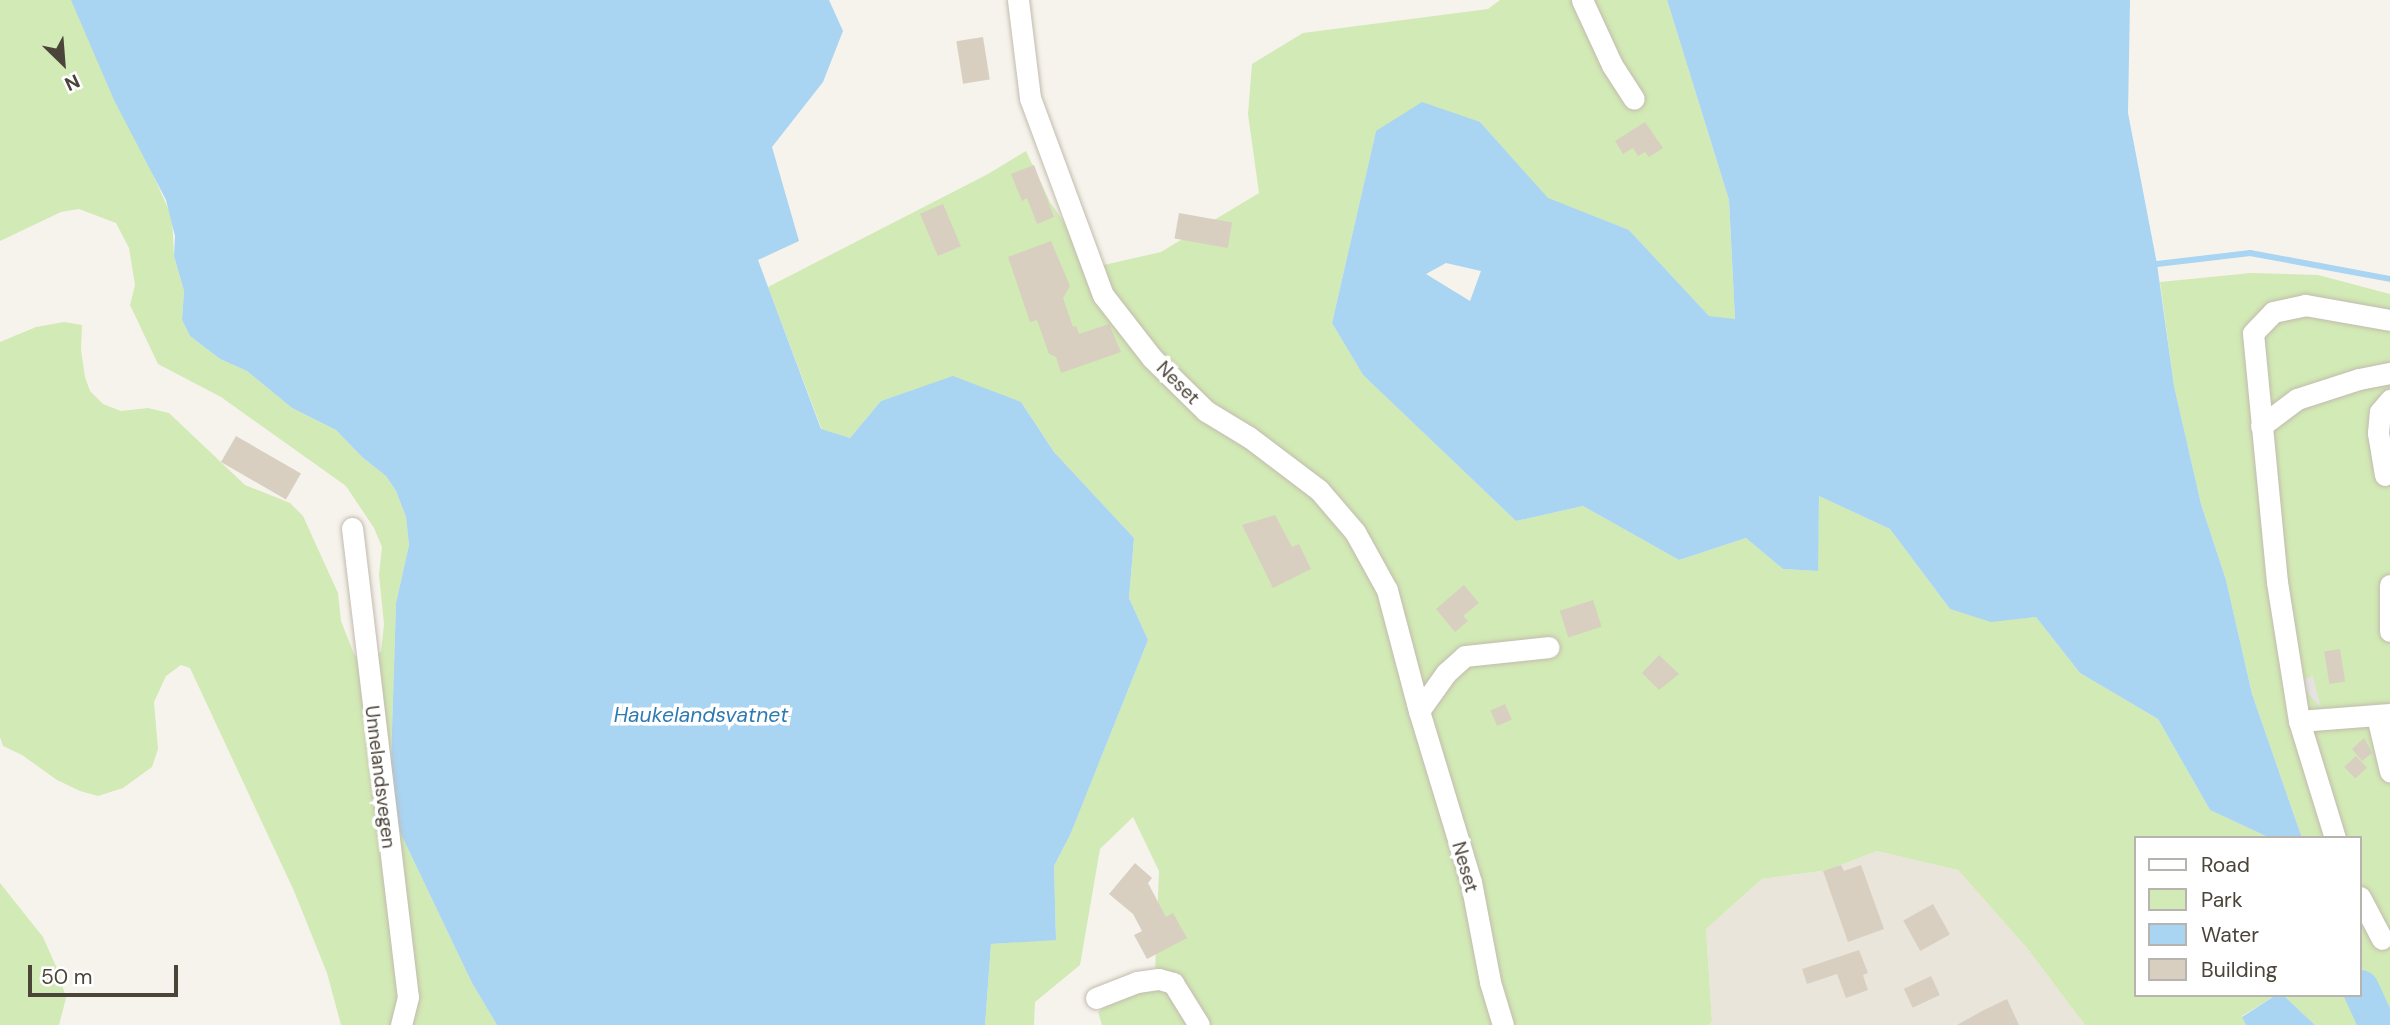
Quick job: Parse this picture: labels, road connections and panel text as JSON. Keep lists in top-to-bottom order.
{
  "streets": {
    "street": ["Neset", "Unnelandsvegen"]
  },
  "water": ["Haukelandsvatnet"],
  "legend": [
    "Road",
    "Park",
    "Water",
    "Building"
  ],
  "scale_bar": "50 m",
  "north": "bottom right"
}
